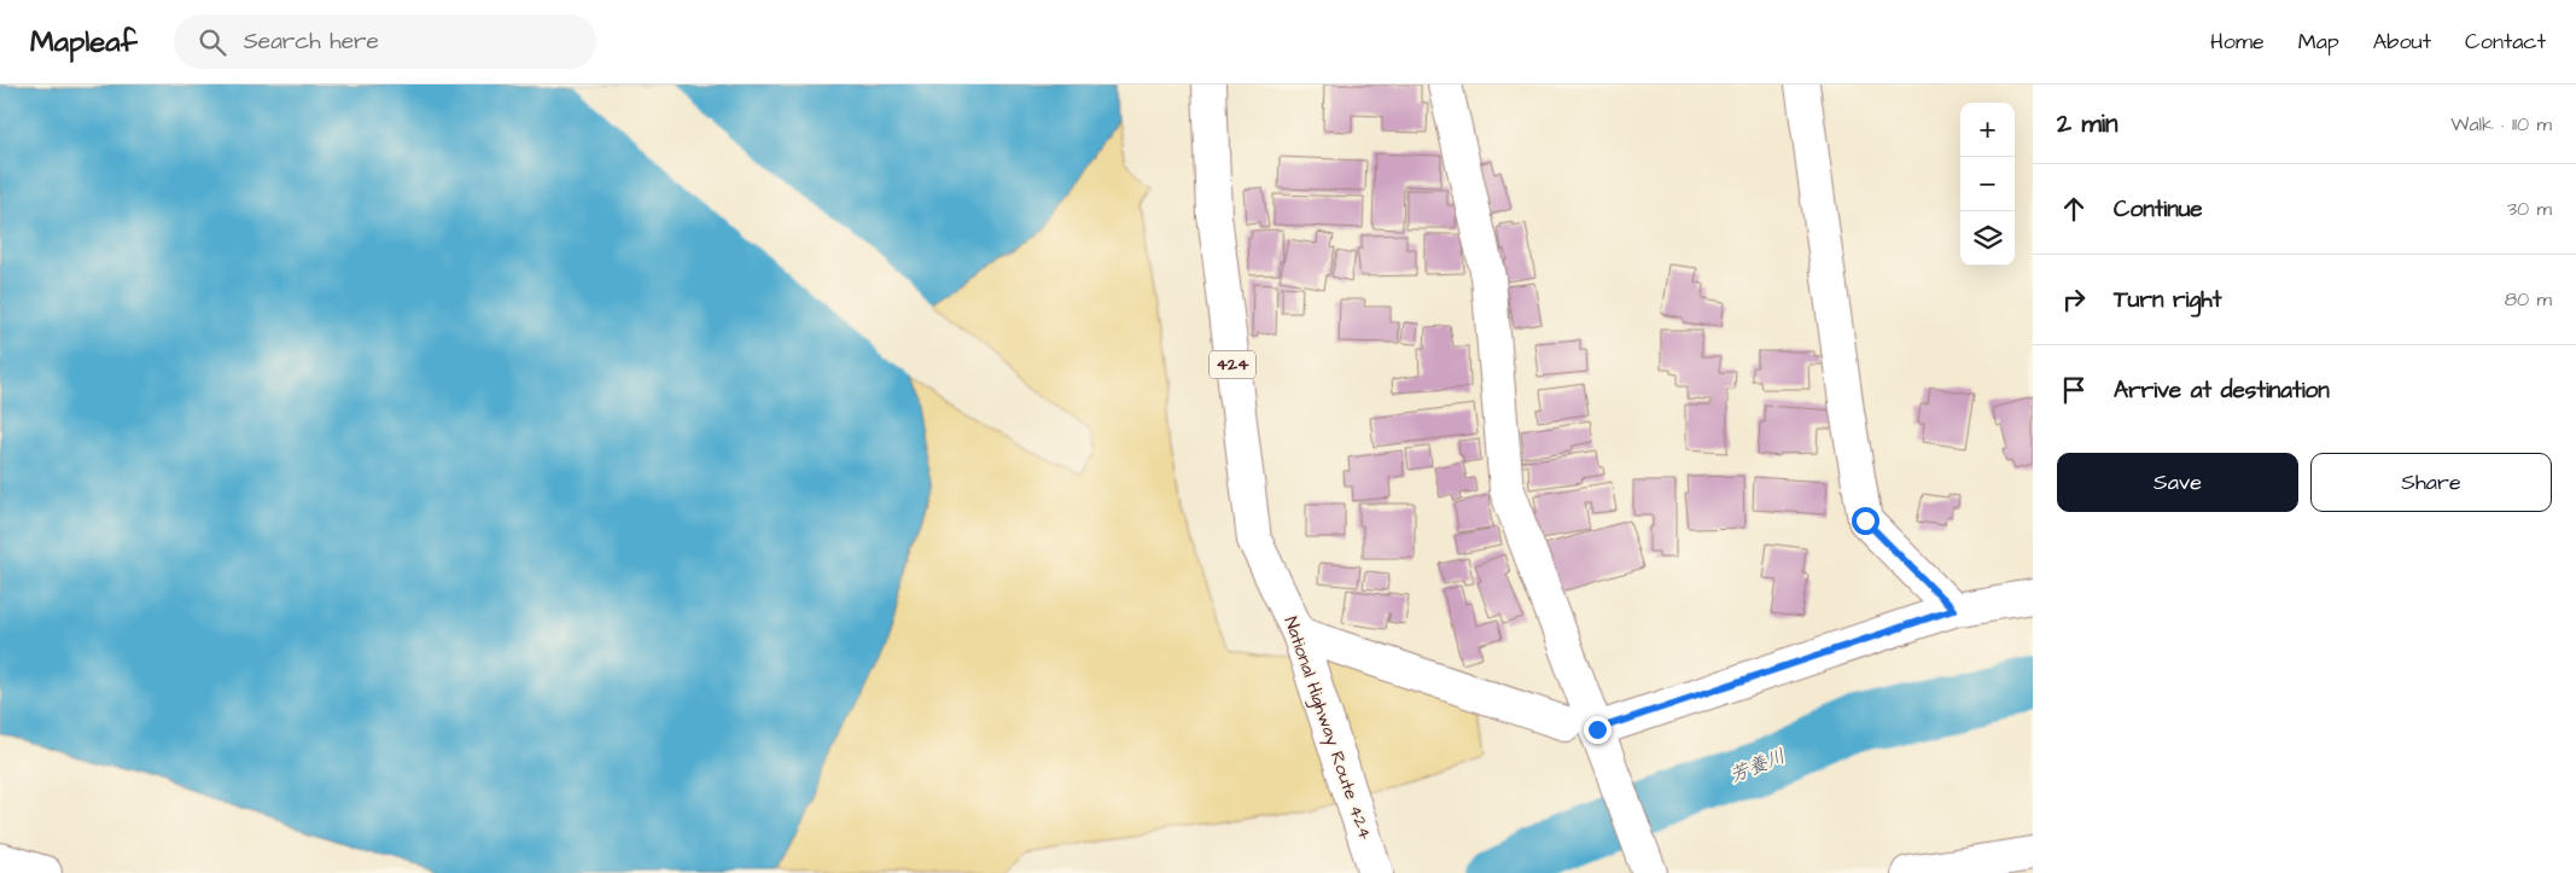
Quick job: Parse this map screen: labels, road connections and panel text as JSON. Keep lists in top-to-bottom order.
{
  "streets": {
    "main road": ["424", "National Highway Route 424"]
  },
  "water": ["芳養川"],
  "page": {
    "header": "Mapleaf",
    "search": "Search here",
    "nav": [
      "Home",
      "Map",
      "About",
      "Contact"
    ],
    "heading": ["2 min", "Walk · 110 m"],
    "map_buttons": ["+", "−"],
    "list": [
      ["Continue", "30 m"],
      ["Turn right", "80 m"],
      "Arrive at destination"
    ],
    "buttons": ["Save", "Share"]
  }
}
